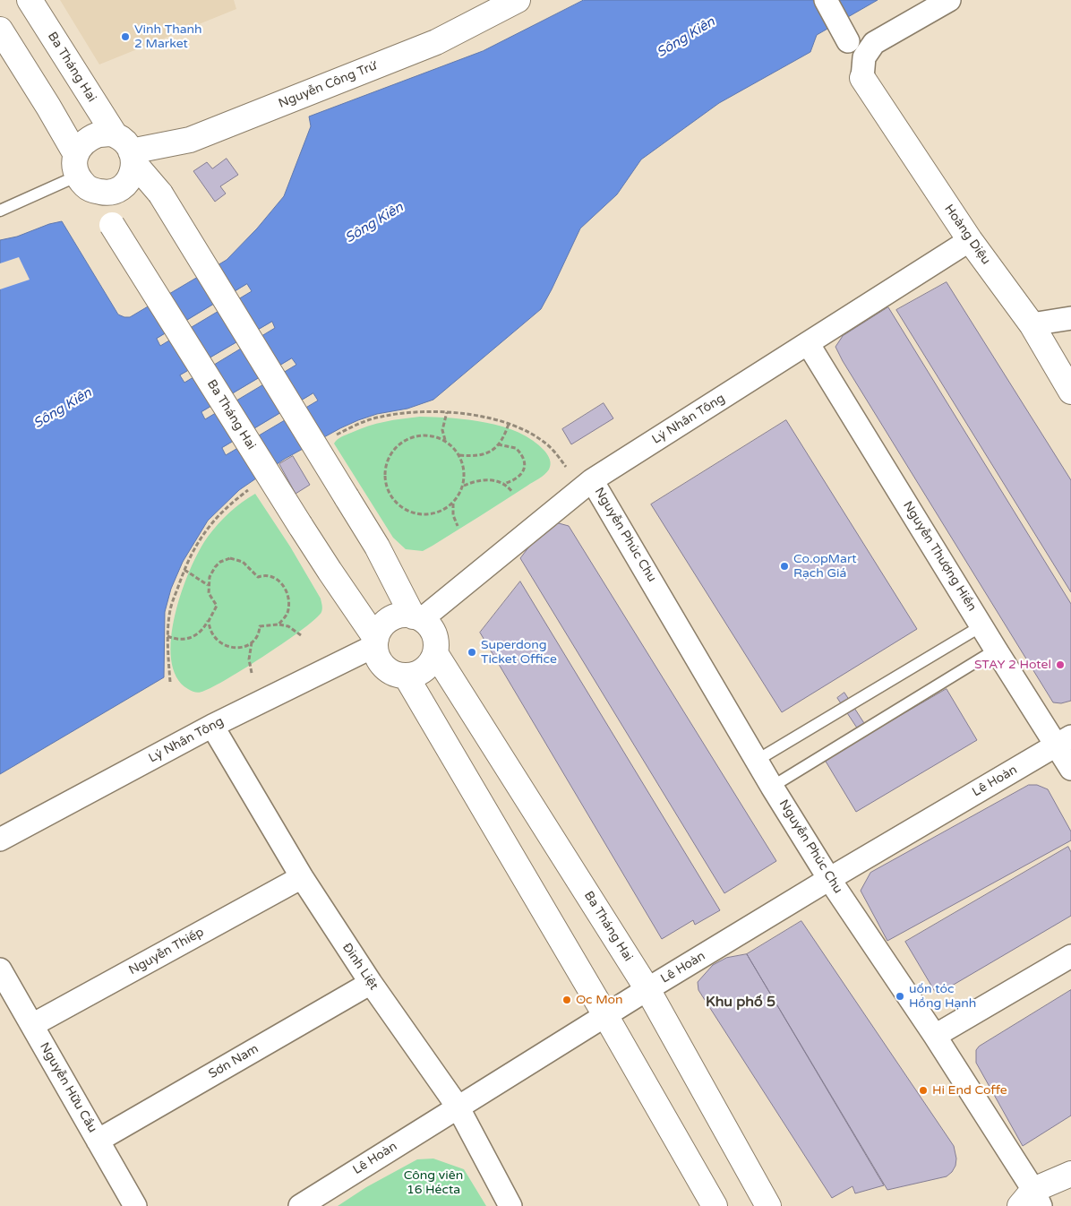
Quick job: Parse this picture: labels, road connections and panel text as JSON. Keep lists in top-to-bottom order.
{
  "streets": {
    "main road": ["Ba Tháng Hai", "Nguyễn Công Trứ", "Hoàng Diệu"],
    "street": [
      "Lý Nhân Tông",
      "Nguyễn Phúc Chu",
      "Nguyễn Thượng Hiền",
      "Lê Hoàn",
      "Nguyễn Thiếp",
      "Đinh Liệt",
      "Sơn Nam",
      "Nguyễn Hữu Cầu"
    ]
  },
  "crossings": [
    ["Ba Tháng Hai", "Nguyễn Công Trứ"],
    ["Ba Tháng Hai", "Lý Nhân Tông"],
    ["Ba Tháng Hai", "Lê Hoàn"],
    ["Hoàng Diệu", "Lý Nhân Tông"],
    ["Lý Nhân Tông", "Nguyễn Phúc Chu"],
    ["Lý Nhân Tông", "Nguyễn Thượng Hiền"],
    ["Lý Nhân Tông", "Đinh Liệt"],
    ["Nguyễn Phúc Chu", "Lê Hoàn"],
    ["Nguyễn Thượng Hiền", "Lê Hoàn"],
    ["Lê Hoàn", "Đinh Liệt"],
    ["Nguyễn Thiếp", "Đinh Liệt"],
    ["Nguyễn Thiếp", "Nguyễn Hữu Cầu"],
    ["Đinh Liệt", "Sơn Nam"],
    ["Sơn Nam", "Nguyễn Hữu Cầu"]
  ],
  "districts": ["Khu phố 5"],
  "water": ["Sông Kiên"],
  "parks": ["Công viên 16 Hécta"],
  "places": [
    "Vinh Thanh 2 Market",
    "Co.opMart Rạch Giá",
    "Superdong Ticket Office",
    "STAY 2 Hotel",
    "uốn tóc Hồng Hạnh",
    "Oc Mon",
    "Hi End Coffe"
  ]
}
